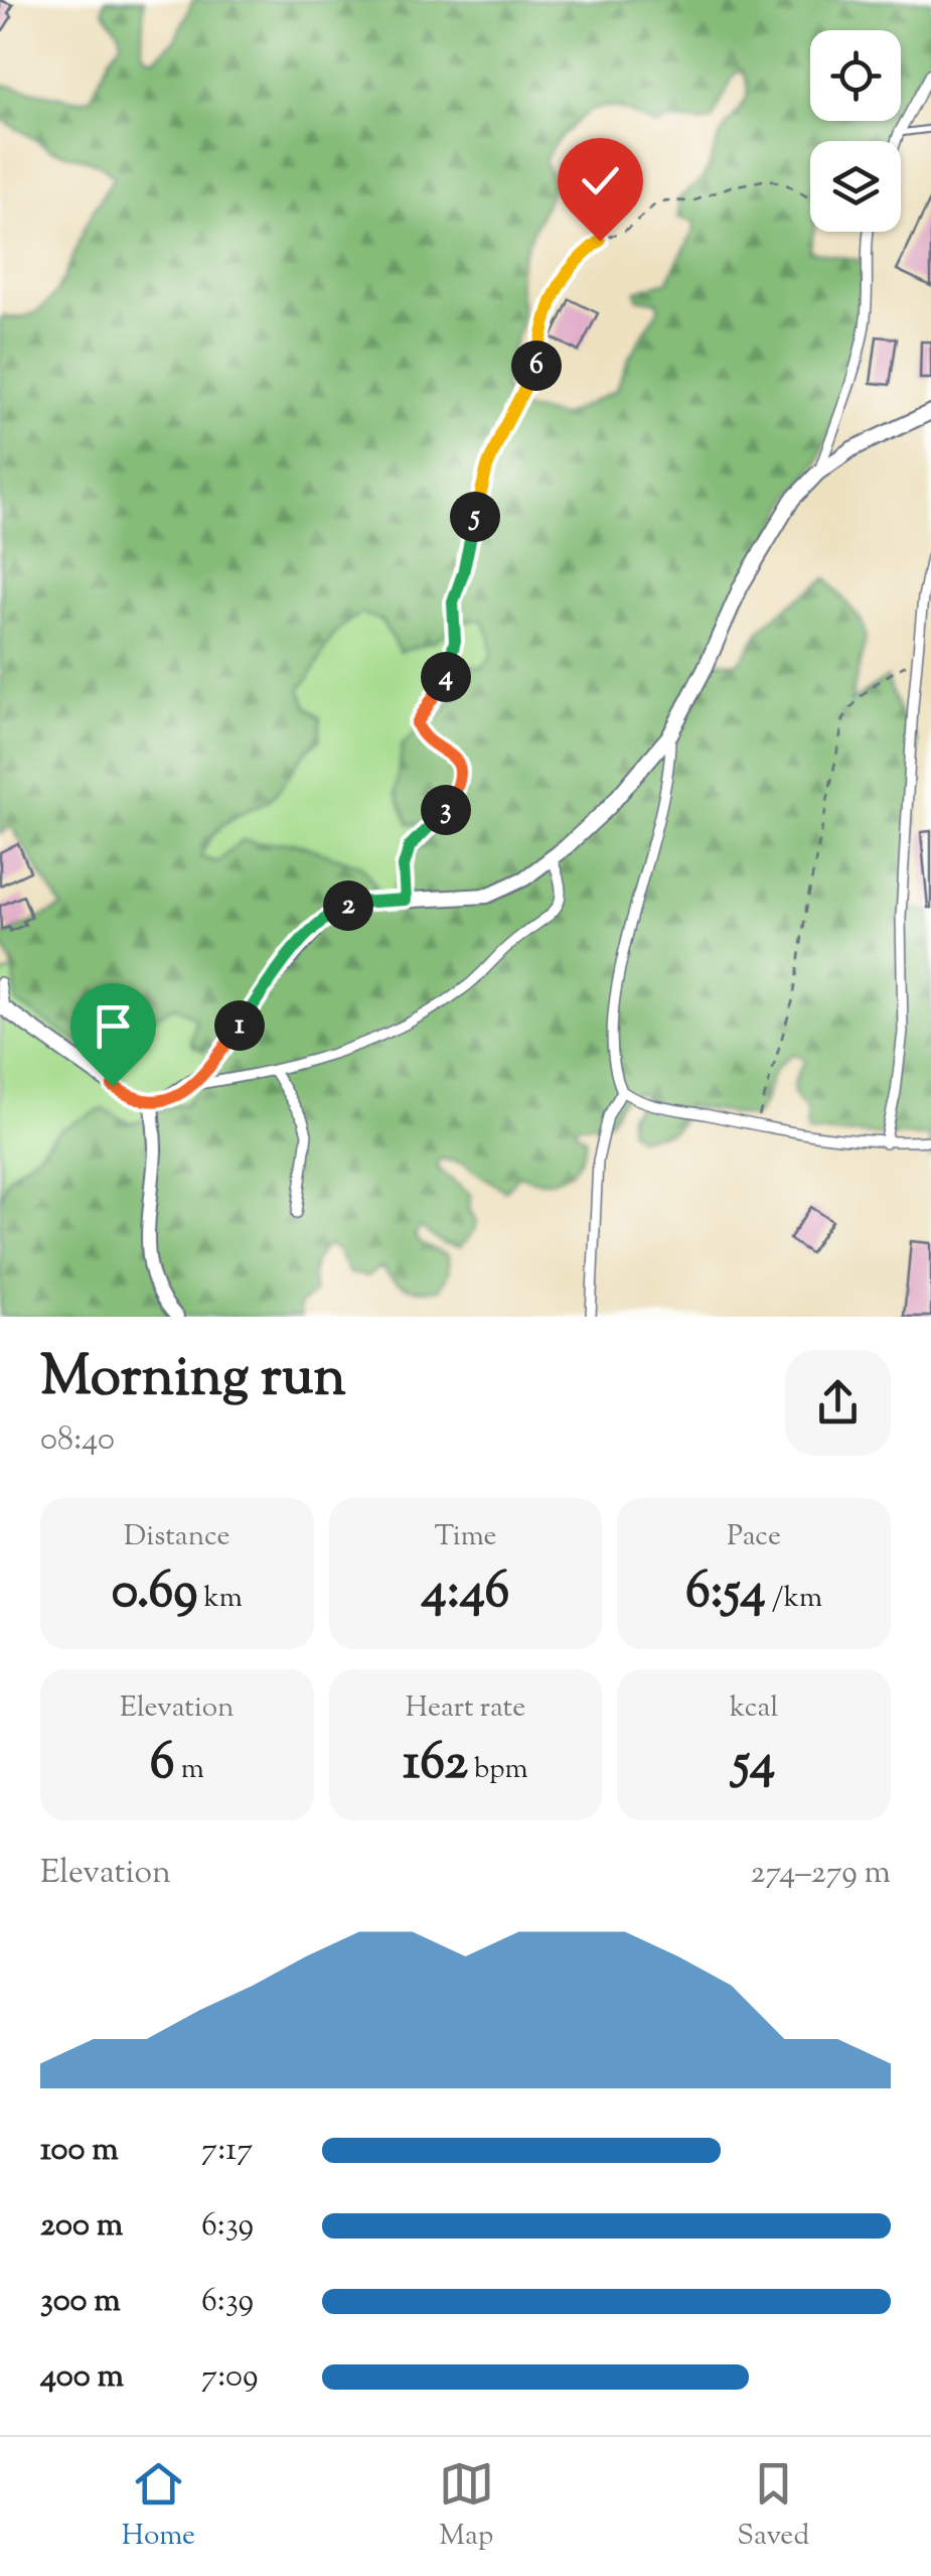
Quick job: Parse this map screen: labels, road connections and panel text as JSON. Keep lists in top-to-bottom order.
{
  "page": {
    "pins": [
      "6",
      "5",
      "4",
      "3",
      "2",
      "1"
    ],
    "heading": ["Morning run", "08:40"],
    "stats": [
      ["Distance", "0.69 km"],
      ["Time", "4:46"],
      ["Pace", "6:54 /km"],
      ["Elevation", "6 m"],
      ["Heart rate", "162 bpm"],
      ["kcal", "54"]
    ],
    "chart": ["Elevation", "274–279 m"],
    "list": [
      {
        "name": "100 m",
        "note": "7:17"
      },
      {
        "name": "200 m",
        "note": "6:39"
      },
      {
        "name": "300 m",
        "note": "6:39"
      },
      {
        "name": "400 m",
        "note": "7:09"
      }
    ],
    "tabs": ["Home", "Map", "Saved"]
  }
}
